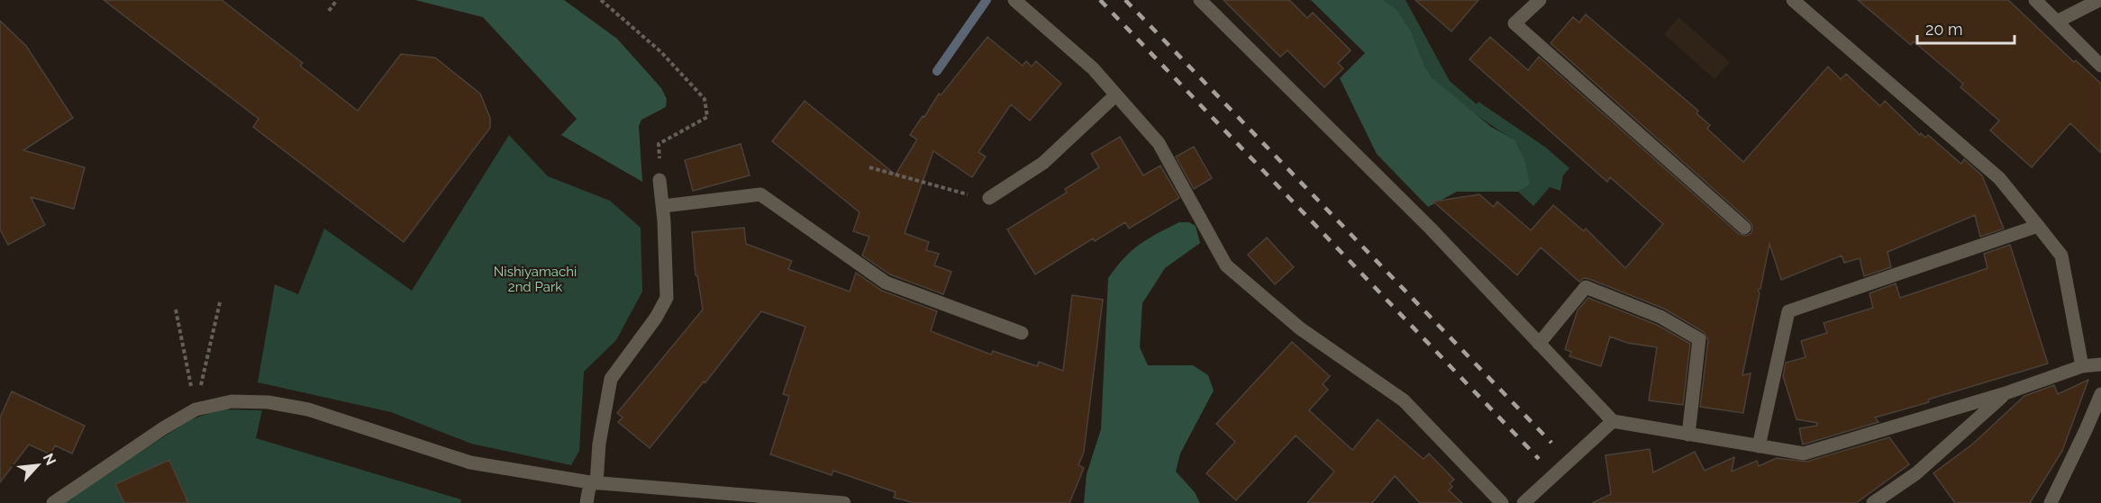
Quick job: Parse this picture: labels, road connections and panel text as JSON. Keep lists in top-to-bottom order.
{
  "parks": ["Nishiyamachi 2nd Park"],
  "scale_bar": "20 m",
  "north": "top right"
}
